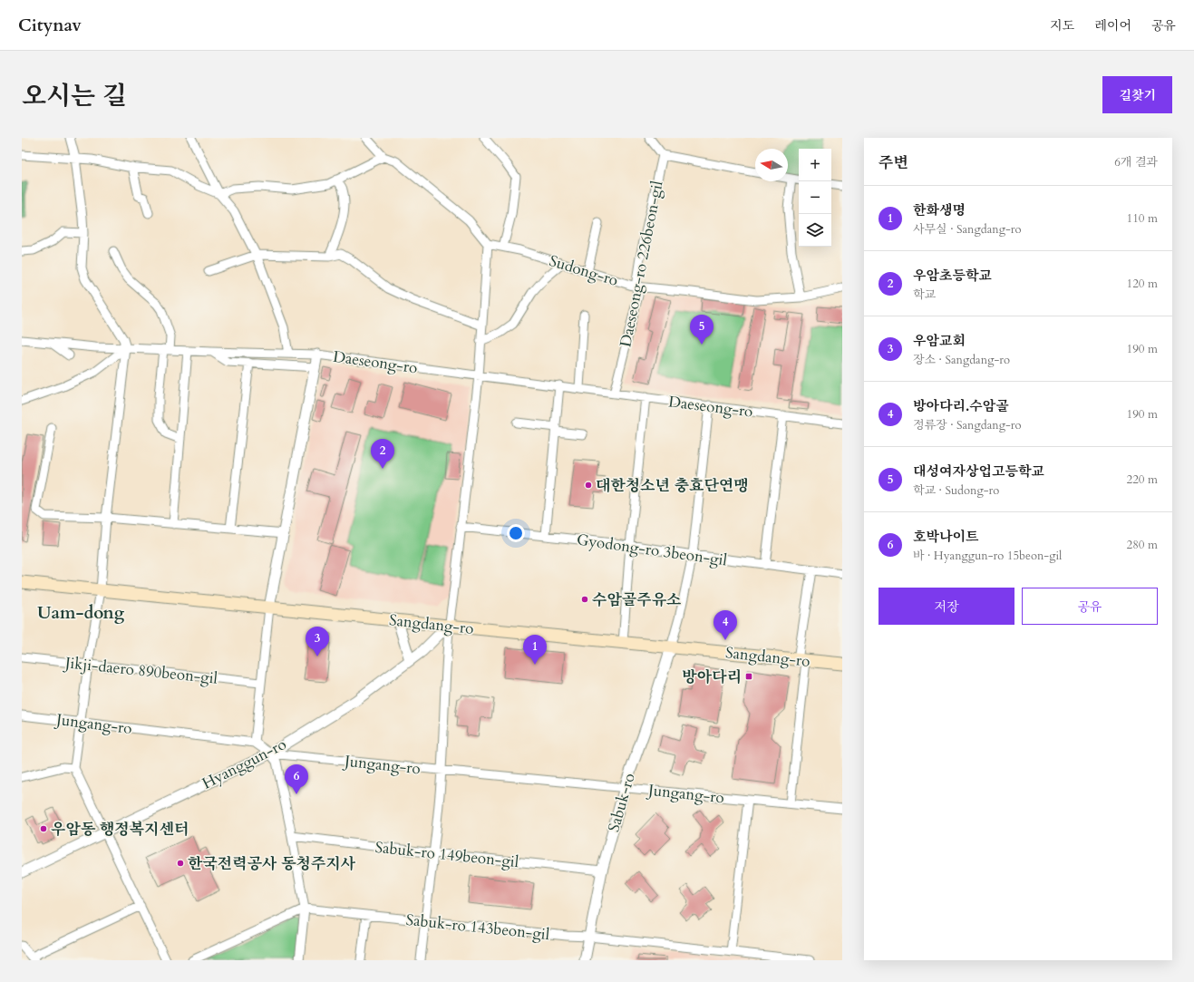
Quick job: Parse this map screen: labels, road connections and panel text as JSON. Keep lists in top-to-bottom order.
{
  "streets": {
    "main road": ["Sangdang-ro"],
    "street": [
      "Daeseong-ro 226beon-gil",
      "Sudong-ro",
      "Daeseong-ro",
      "Gyodong-ro 3beon-gil",
      "Jikji-daero 890beon-gil",
      "Jungang-ro",
      "Hyanggun-ro",
      "Sabuk-ro",
      "Sabuk-ro 149beon-gil",
      "Sabuk-ro 143beon-gil"
    ]
  },
  "crossings": [
    ["Daeseong-ro 226beon-gil", "Sudong-ro"],
    ["Daeseong-ro 226beon-gil", "Daeseong-ro"],
    ["Sangdang-ro", "Hyanggun-ro"],
    ["Sangdang-ro", "Sabuk-ro"],
    ["Jungang-ro", "Hyanggun-ro"],
    ["Jungang-ro", "Sabuk-ro"],
    ["Sabuk-ro", "Sabuk-ro 149beon-gil"],
    ["Sabuk-ro", "Sabuk-ro 143beon-gil"]
  ],
  "districts": ["Uam-dong"],
  "places": {
    "other": [
      "대한청소년 충효단연맹",
      "수암골주유소",
      "우암동 행정복지센터",
      "한국전력공사 동청주지사"
    ],
    "transit": ["방아다리"]
  },
  "north": "left",
  "page": {
    "header": "Citynav",
    "nav": ["지도", "레이어", "공유"],
    "title": "오시는 길",
    "buttons": [
      "길찾기",
      ["저장", "공유"]
    ],
    "heading": ["주변", "6개 결과"],
    "map_buttons": ["+", "−"],
    "list": [
      {
        "mark": "1",
        "name": "한화생명",
        "note": "사무실 · Sangdang-ro",
        "value": "110 m"
      },
      {
        "mark": "2",
        "name": "우암초등학교",
        "note": "학교",
        "value": "120 m"
      },
      {
        "mark": "3",
        "name": "우암교회",
        "note": "장소 · Sangdang-ro",
        "value": "190 m"
      },
      {
        "mark": "4",
        "name": "방아다리.수암골",
        "note": "정류장 · Sangdang-ro",
        "value": "190 m"
      },
      {
        "mark": "5",
        "name": "대성여자상업고등학교",
        "note": "학교 · Sudong-ro",
        "value": "220 m"
      },
      {
        "mark": "6",
        "name": "호박나이트",
        "note": "바 · Hyanggun-ro 15beon-gil",
        "value": "280 m"
      }
    ],
    "pins": [
      "5",
      "2",
      "4",
      "3",
      "1",
      "6"
    ]
  }
}
